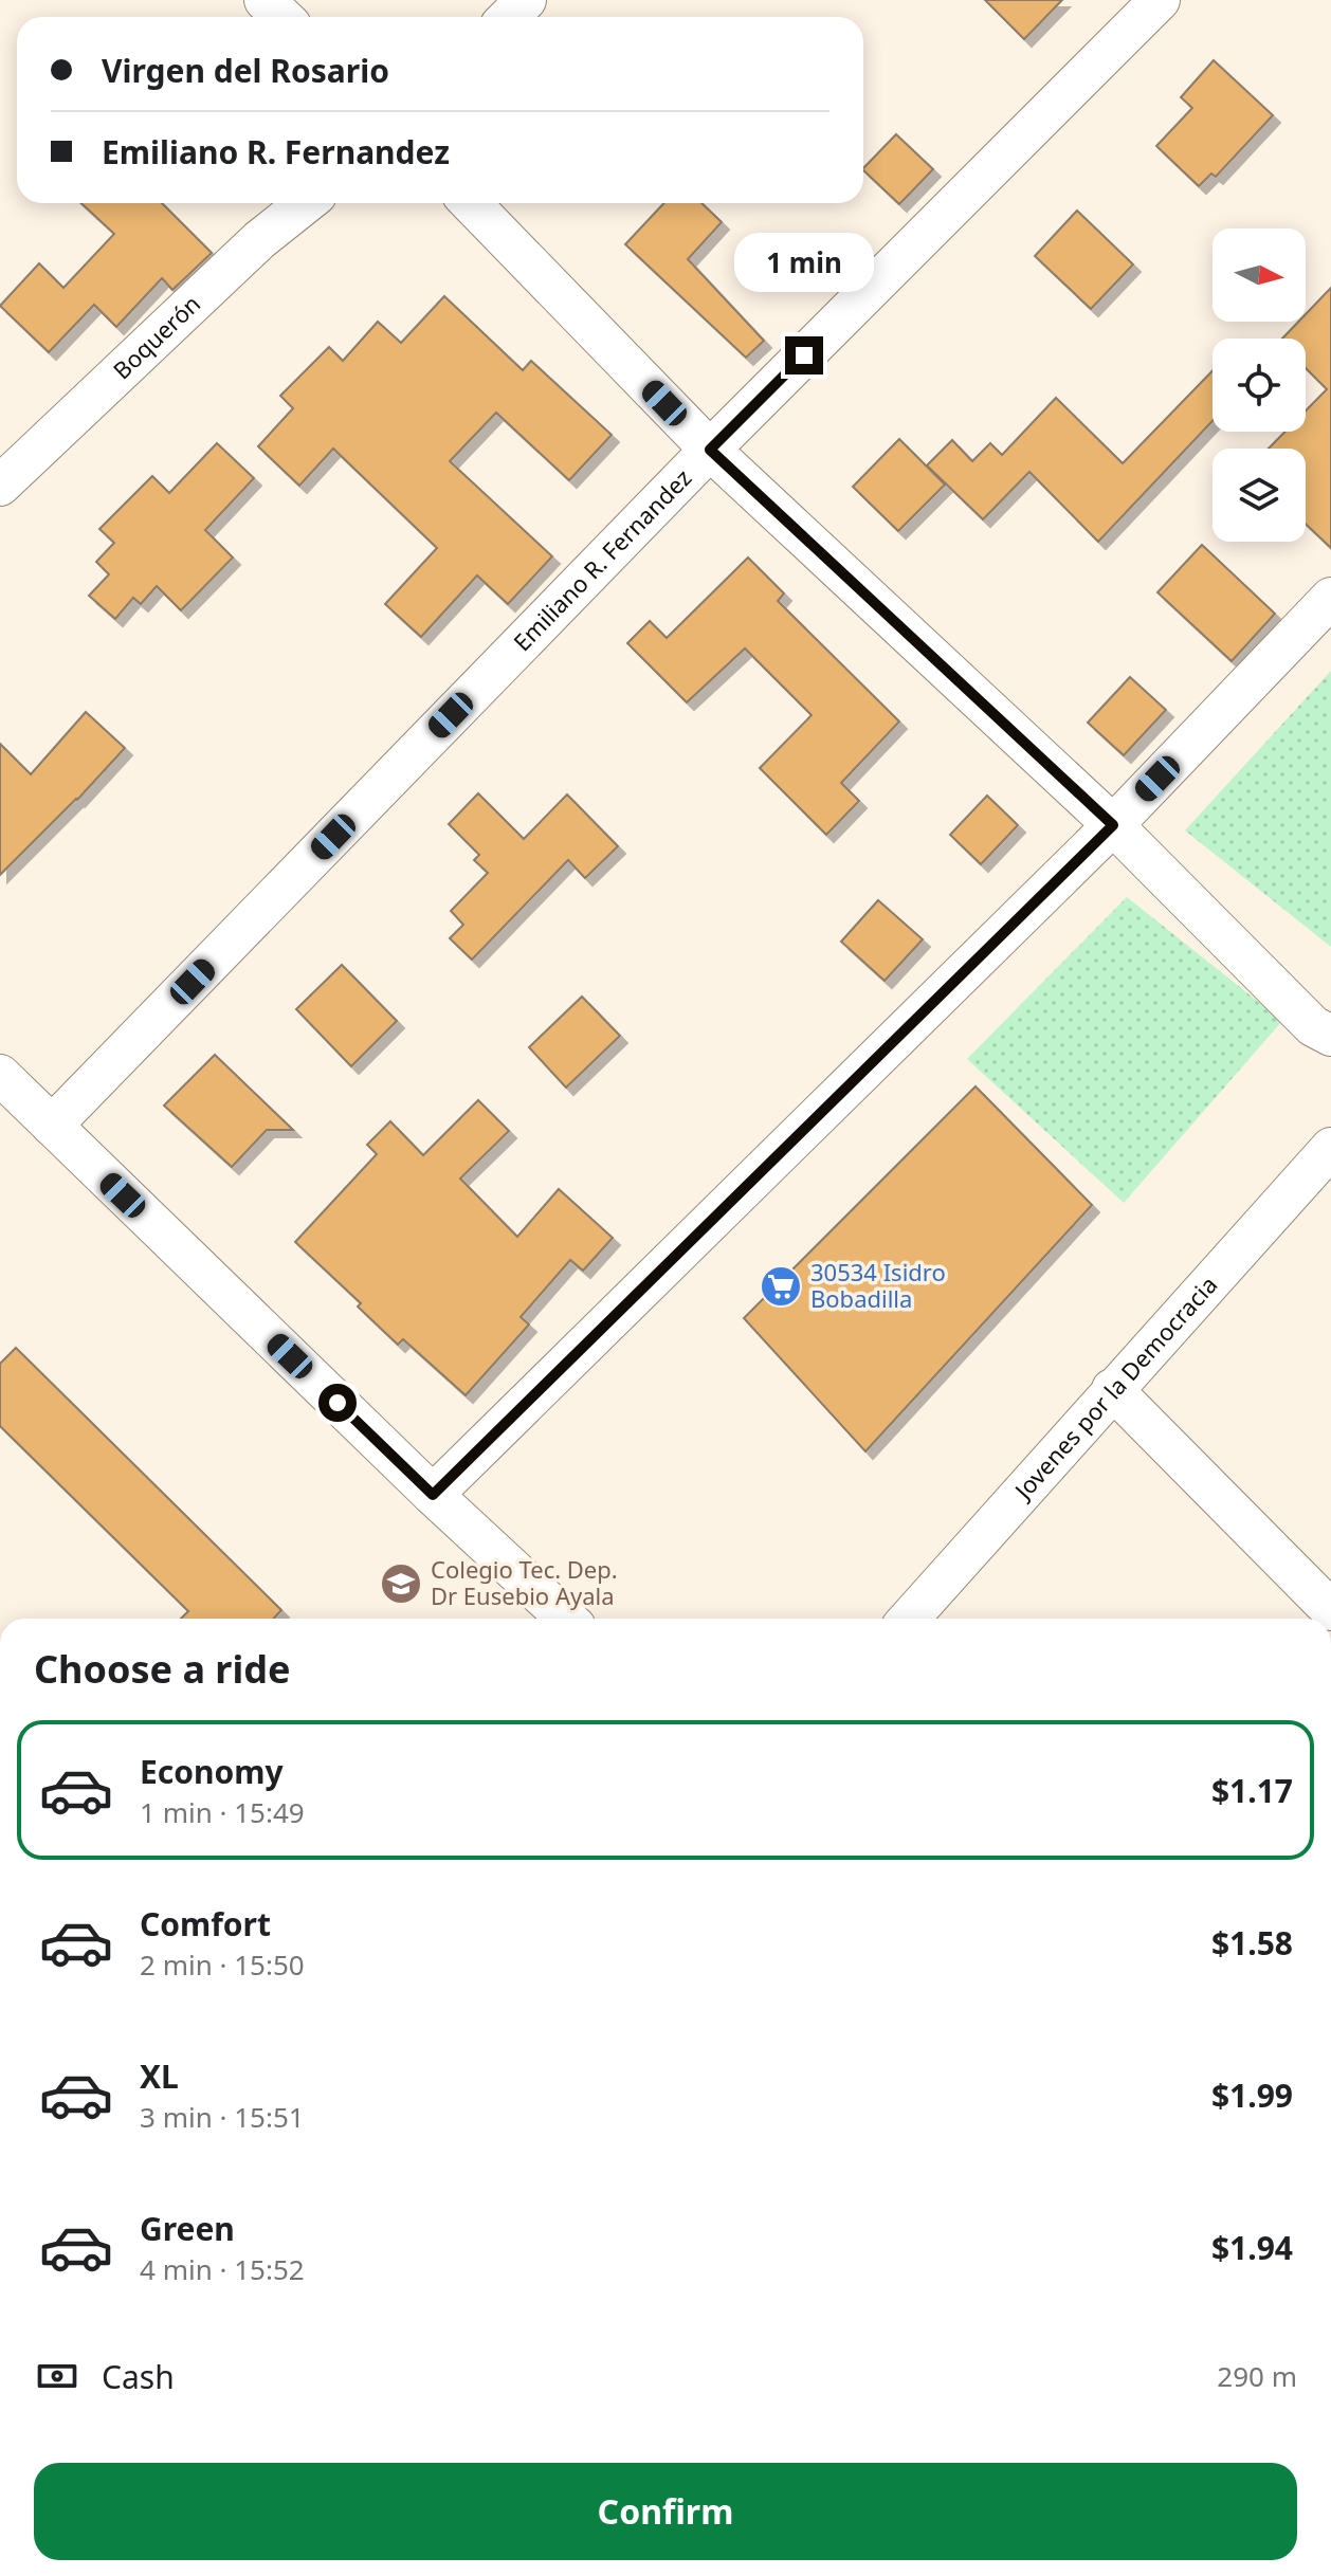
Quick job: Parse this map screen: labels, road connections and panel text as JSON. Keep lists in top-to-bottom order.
{
  "streets": {
    "street": ["Boquerón", "Emiliano R. Fernandez", "Jovenes por la Democracia"]
  },
  "places": {
    "supermarket": ["30534 Isidro Bobadilla"],
    "school or university": ["Colegio Tec. Dep. Dr Eusebio Ayala"]
  },
  "north": "right",
  "page": {
    "banner": ["Virgen del Rosario", "Emiliano R. Fernandez"],
    "bubble": "1 min",
    "heading": "Choose a ride",
    "list": [
      {
        "name": "Economy",
        "note": "1 min · 15:49",
        "value": "$1.17"
      },
      {
        "name": "Comfort",
        "note": "2 min · 15:50",
        "value": "$1.58"
      },
      {
        "name": "XL",
        "note": "3 min · 15:51",
        "value": "$1.99"
      },
      {
        "name": "Green",
        "note": "4 min · 15:52",
        "value": "$1.94"
      }
    ],
    "pay": ["Cash", "290 m"],
    "buttons": "Confirm"
  }
}
